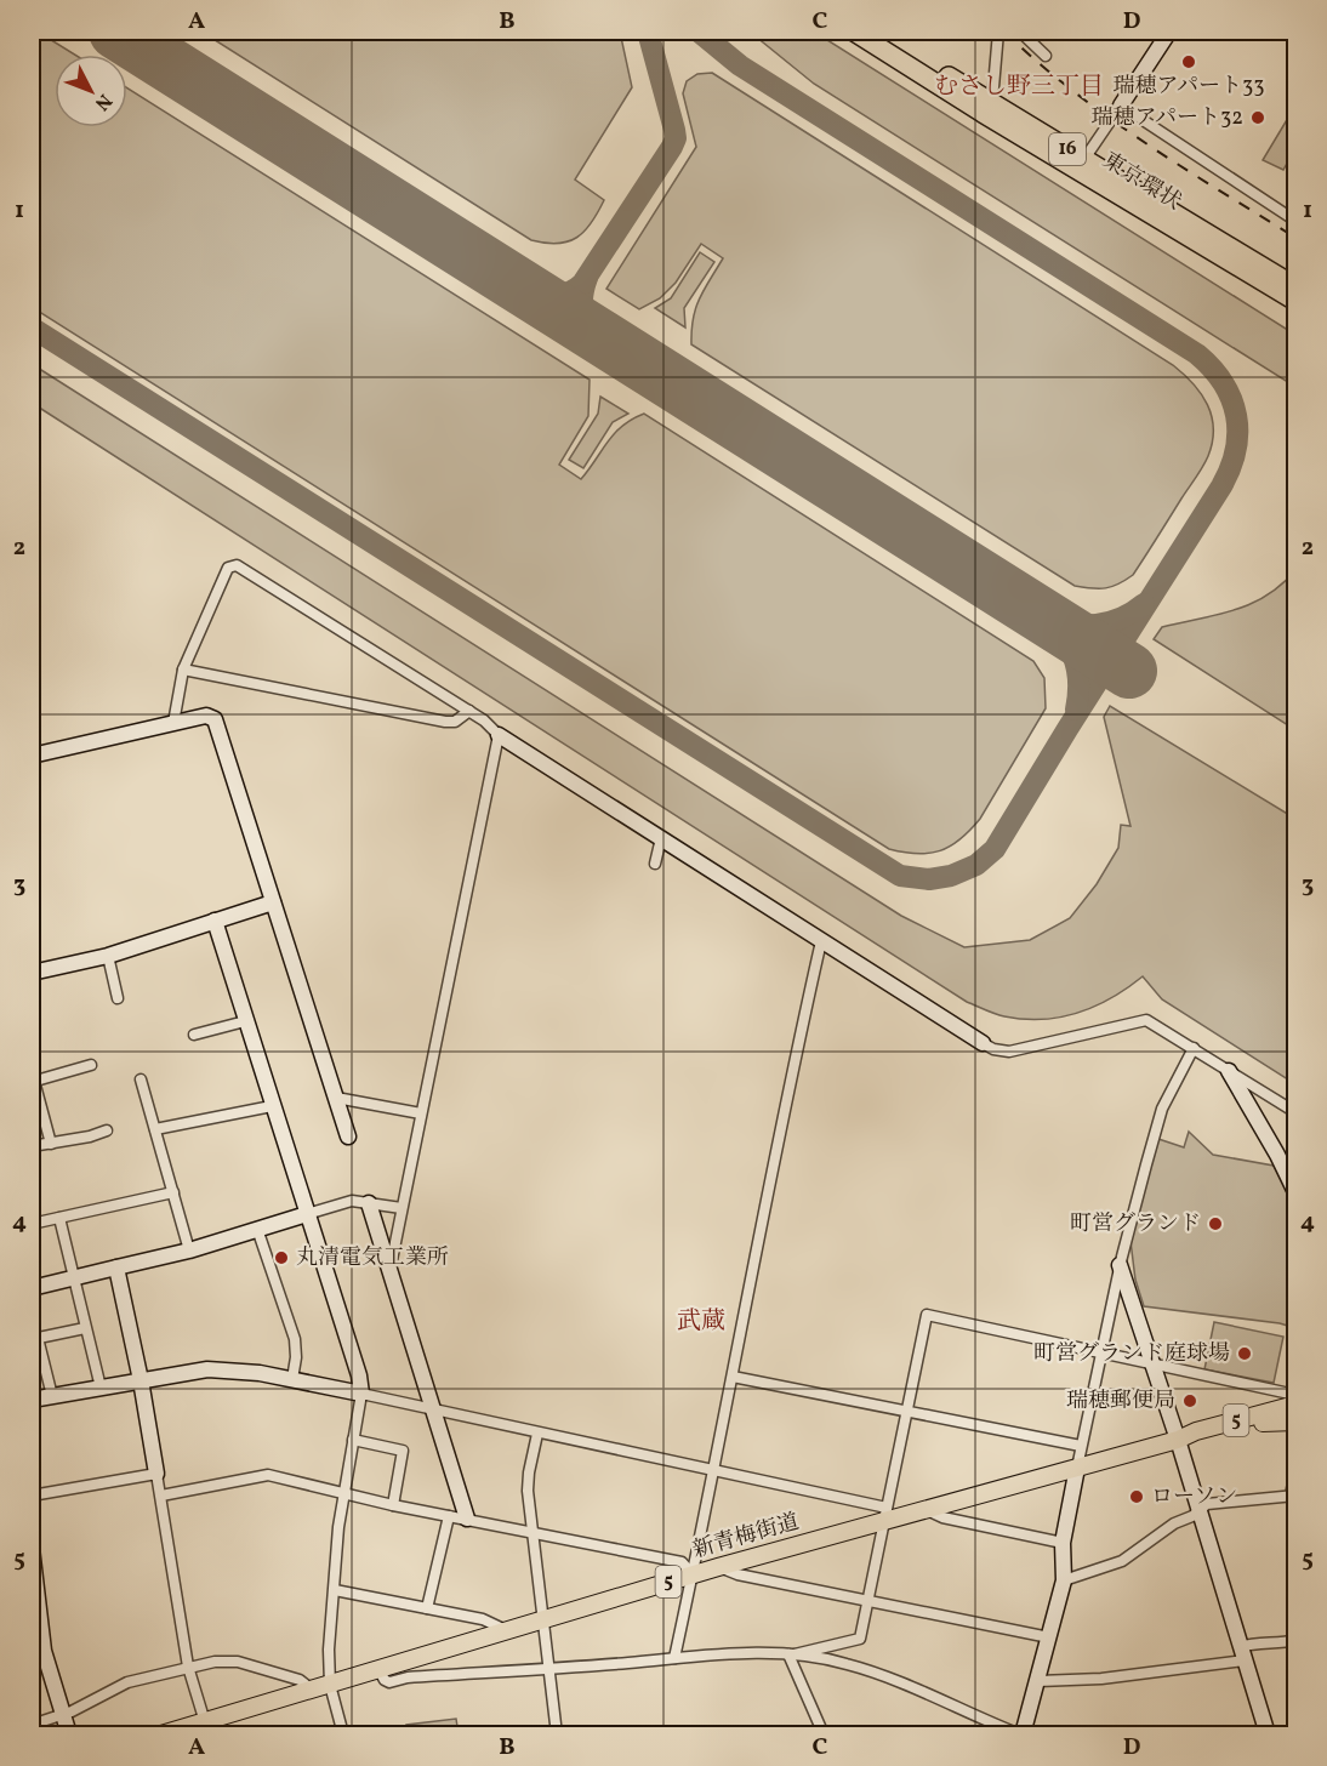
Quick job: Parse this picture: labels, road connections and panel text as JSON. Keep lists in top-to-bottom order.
{
  "streets": {
    "highway": ["16", "東京環状"],
    "main road": ["5", "新青梅街道"]
  },
  "districts": ["むさし野三丁目", "武蔵"],
  "places": [
    "瑞穂アパート33",
    "瑞穂アパート32",
    "町営グランド",
    "丸清電気工業所",
    "町営グランド庭球場",
    "瑞穂郵便局",
    "ローソン"
  ],
  "north": "bottom right",
  "grid": {
    "columns": [
      "A",
      "B",
      "C",
      "D"
    ],
    "rows": [
      "1",
      "2",
      "3",
      "4",
      "5"
    ]
  }
}
